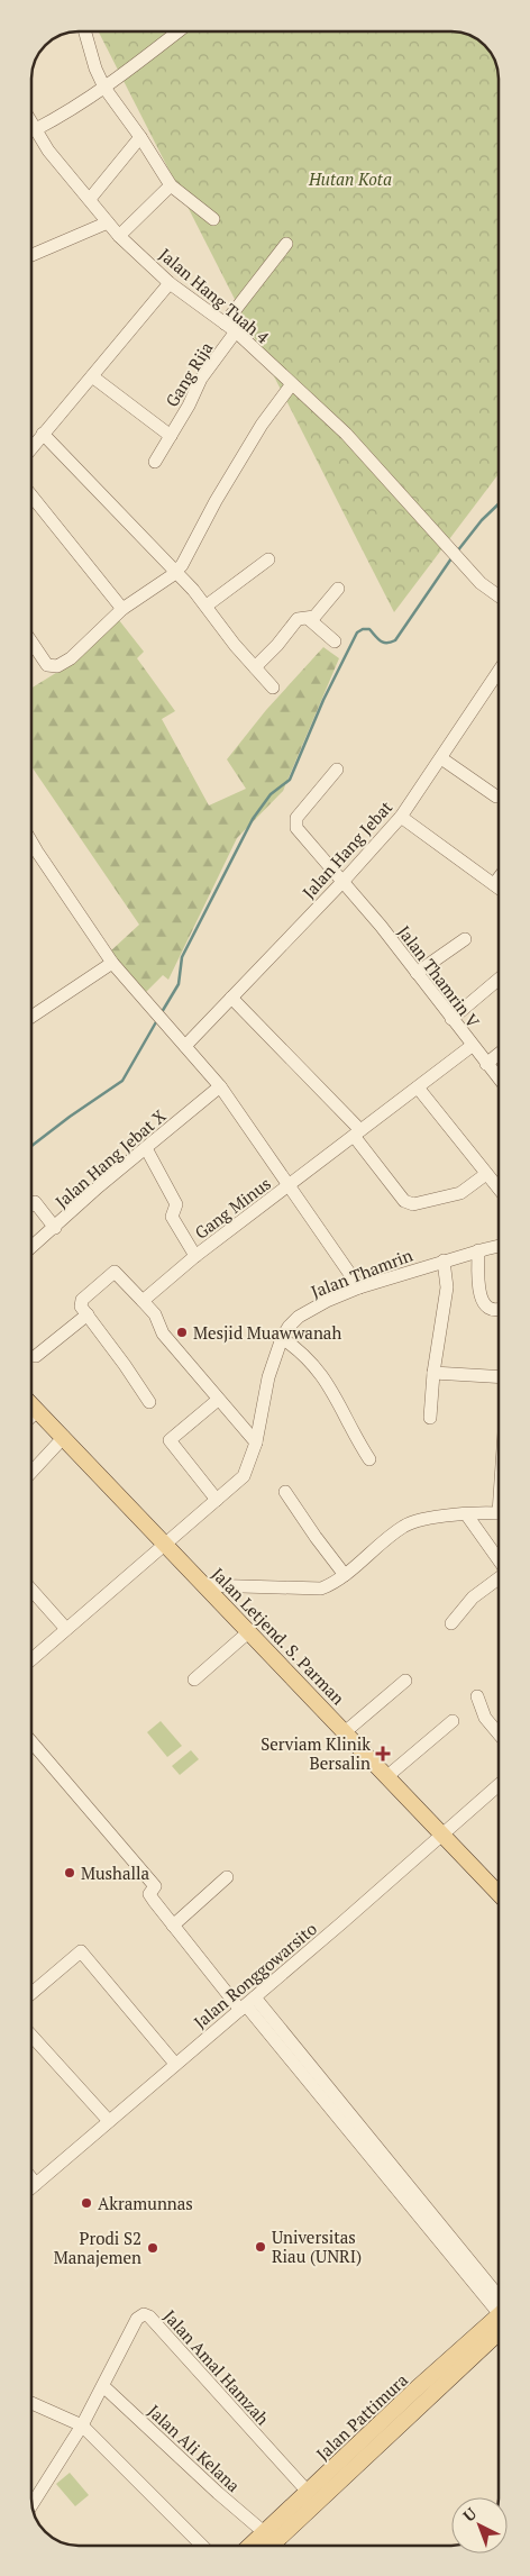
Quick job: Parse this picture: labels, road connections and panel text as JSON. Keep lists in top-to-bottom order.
{
  "streets": {
    "main road": ["Jalan Letjend. S. Parman", "Jalan Pattimura"],
    "street": [
      "Jalan Hang Tuah 4",
      "Gang Rija",
      "Jalan Hang Jebat",
      "Jalan Thamrin V",
      "Jalan Hang Jebat X",
      "Gang Minus",
      "Jalan Thamrin",
      "Jalan Ronggowarsito",
      "Jalan Amal Hamzah",
      "Jalan Ali Kelana"
    ]
  },
  "crossings": [
    ["Jalan Hang Tuah 4", "Gang Rija"],
    ["Jalan Hang Jebat", "Jalan Thamrin V"],
    ["Jalan Thamrin V", "Gang Minus"],
    ["Jalan Thamrin", "Jalan Letjend. S. Parman"],
    ["Jalan Letjend. S. Parman", "Jalan Ronggowarsito"],
    ["Jalan Amal Hamzah", "Jalan Pattimura"],
    ["Jalan Amal Hamzah", "Jalan Ali Kelana"],
    ["Jalan Pattimura", "Jalan Ali Kelana"]
  ],
  "parks": ["Hutan Kota"],
  "places": {
    "other": [
      "Mesjid Muawwanah",
      "Mushalla",
      "Akramunnas",
      "Universitas Riau (UNRI)",
      "Prodi S2 Manajemen"
    ],
    "health": ["Serviam Klinik Bersalin"]
  },
  "north": "top left"
}
